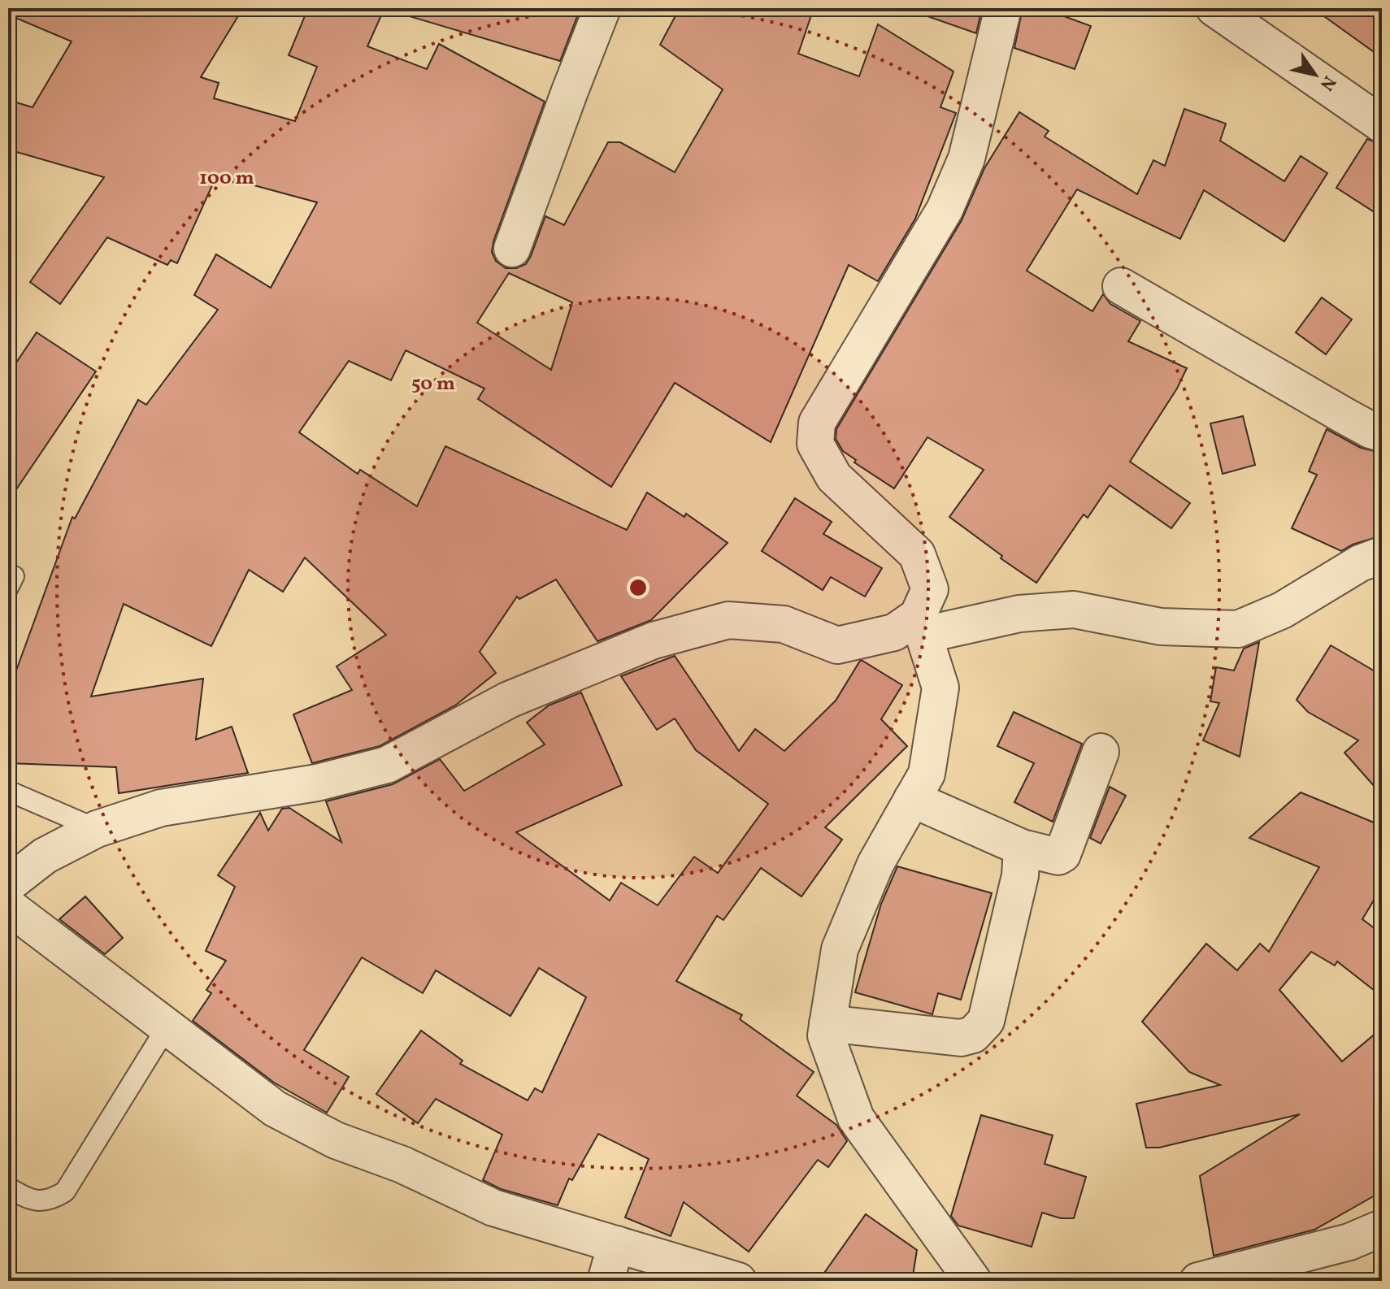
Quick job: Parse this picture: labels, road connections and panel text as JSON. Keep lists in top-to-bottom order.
{
  "north": "bottom right",
  "rings": ["100 m", "50 m"]
}
